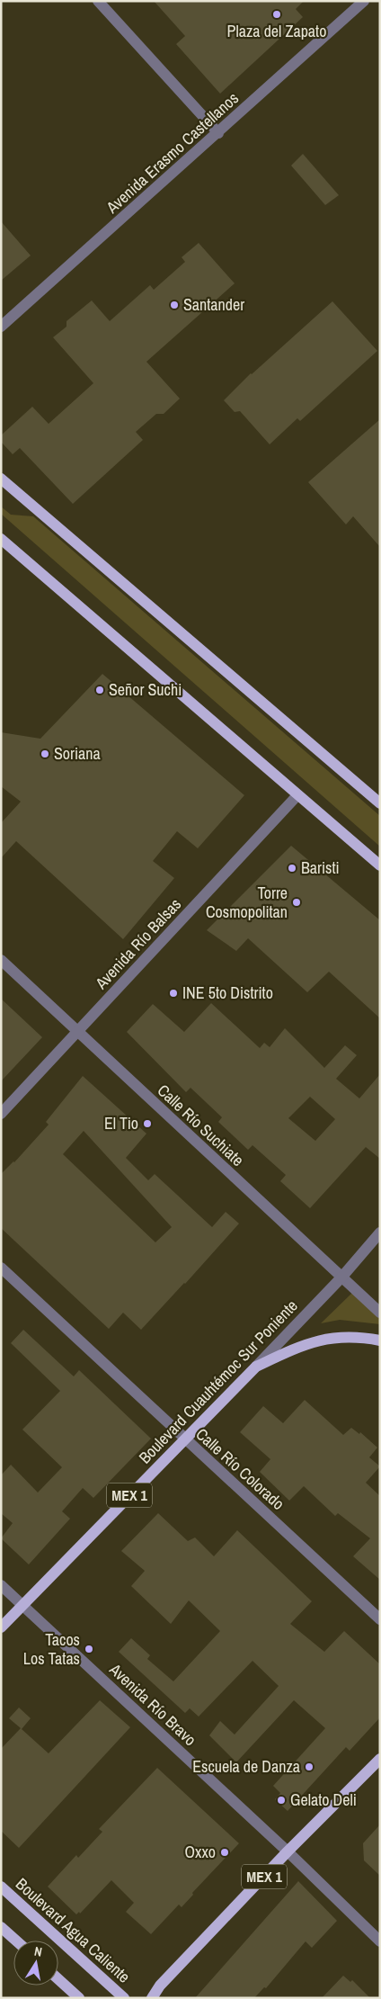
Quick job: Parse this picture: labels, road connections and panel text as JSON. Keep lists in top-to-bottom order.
{
  "streets": {
    "main road": ["Boulevard Cuauhtémoc Sur Poniente", "MEX 1", "Boulevard Agua Caliente"],
    "street": [
      "Avenida Erasmo Castellanos",
      "Avenida Río Balsas",
      "Calle Río Suchiate",
      "Calle Río Colorado",
      "Avenida Río Bravo"
    ]
  },
  "crossings": [
    ["Avenida Río Balsas", "Calle Río Suchiate"],
    ["Calle Río Suchiate", "Boulevard Cuauhtémoc Sur Poniente"],
    ["Boulevard Cuauhtémoc Sur Poniente", "Calle Río Colorado"],
    ["Boulevard Cuauhtémoc Sur Poniente", "MEX 1"],
    ["Boulevard Cuauhtémoc Sur Poniente", "Avenida Río Bravo"],
    ["MEX 1", "Avenida Río Bravo"]
  ],
  "places": [
    "Plaza del Zapato",
    "Santander",
    "Señor Suchi",
    "Soriana",
    "Baristi",
    "Torre Cosmopolitan",
    "INE 5to Distrito",
    "El Tio",
    "Tacos Los Tatas",
    "Escuela de Danza",
    "Gelato Deli",
    "Oxxo"
  ],
  "north": "top"
}
